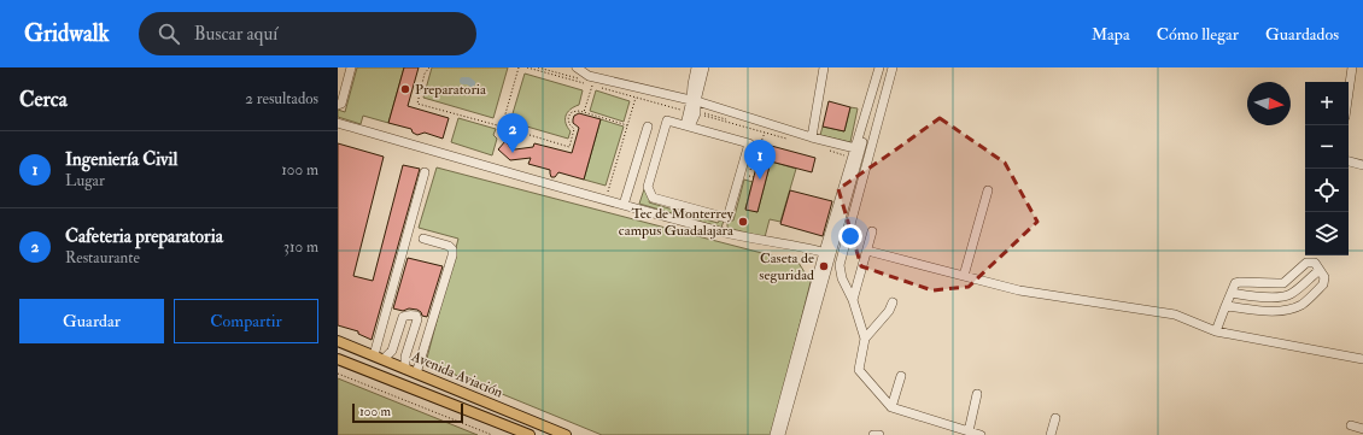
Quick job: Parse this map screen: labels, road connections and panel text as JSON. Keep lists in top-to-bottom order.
{
  "streets": {
    "main road": ["Avenida Aviación"]
  },
  "places": ["Preparatoria", "Tec de Monterrey campus Guadalajara", "Caseta de seguridad"],
  "scale_bar": "100 m",
  "north": "right",
  "page": {
    "header": "Gridwalk",
    "search": "Buscar aquí",
    "nav": ["Mapa", "Cómo llegar", "Guardados"],
    "heading": ["Cerca", "2 resultados"],
    "map_buttons": ["+", "−"],
    "pins": ["2", "1"],
    "list": [
      {
        "mark": "1",
        "name": "Ingeniería Civil",
        "note": "Lugar",
        "value": "100 m"
      },
      {
        "mark": "2",
        "name": "Cafeteria preparatoria",
        "note": "Restaurante",
        "value": "310 m"
      }
    ],
    "buttons": ["Guardar", "Compartir"],
    "scale": "100 m"
  }
}
